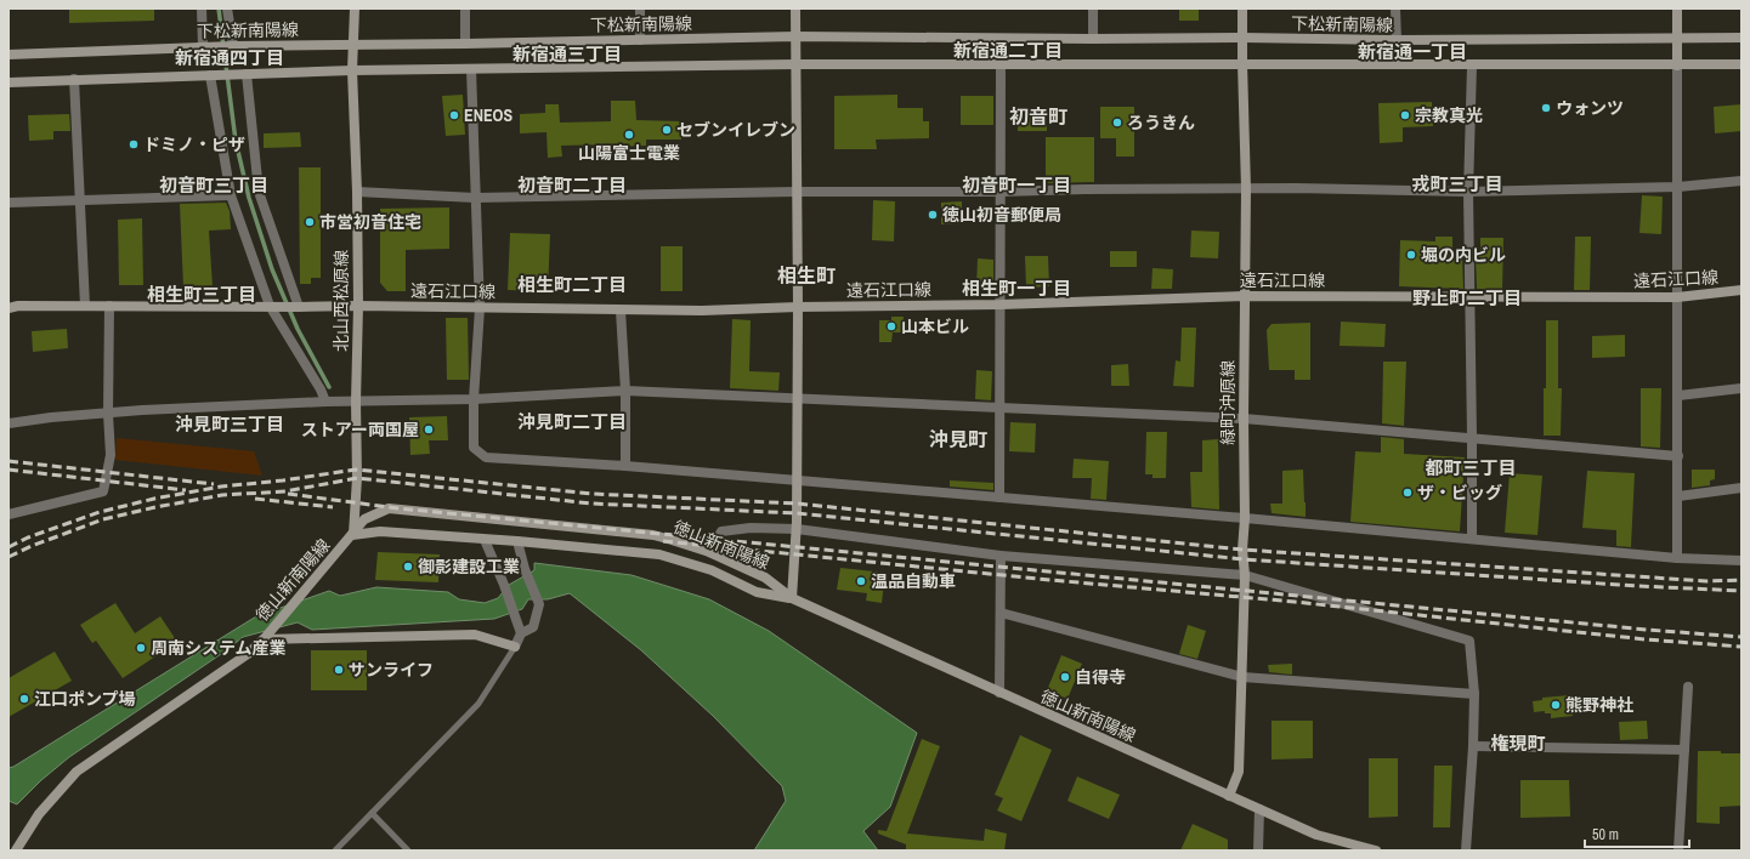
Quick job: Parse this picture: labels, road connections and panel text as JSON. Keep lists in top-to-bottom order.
{
  "streets": {
    "main road": [
      "下松新南陽線",
      "遠石江口線",
      "北山西松原線",
      "緑町沖原線",
      "徳山新南陽線"
    ]
  },
  "crossings": [
    ["下松新南陽線", "北山西松原線"],
    ["下松新南陽線", "緑町沖原線"],
    ["遠石江口線", "北山西松原線"],
    ["遠石江口線", "緑町沖原線"],
    ["北山西松原線", "徳山新南陽線"],
    ["緑町沖原線", "徳山新南陽線"]
  ],
  "districts": [
    "新宿通二丁目",
    "新宿通一丁目",
    "新宿通三丁目",
    "新宿通四丁目",
    "初音町",
    "戎町三丁目",
    "初音町三丁目",
    "初音町二丁目",
    "初音町一丁目",
    "相生町",
    "相生町二丁目",
    "相生町一丁目",
    "相生町三丁目",
    "野上町二丁目",
    "沖見町二丁目",
    "沖見町三丁目",
    "沖見町",
    "都町三丁目",
    "権現町"
  ],
  "places": [
    "ウォンツ",
    "ENEOS",
    "宗教真光",
    "ろうきん",
    "セブンイレブン",
    "山陽富士電業",
    "ドミノ・ピザ",
    "徳山初音郵便局",
    "市営初音住宅",
    "堀の内ビル",
    "山本ビル",
    "ストアー両国屋",
    "ザ・ビッグ",
    "御影建設工業",
    "温品自動車",
    "周南システム産業",
    "サンライフ",
    "自得寺",
    "江口ポンプ場",
    "熊野神社"
  ],
  "scale_bar": "50 m"
}
